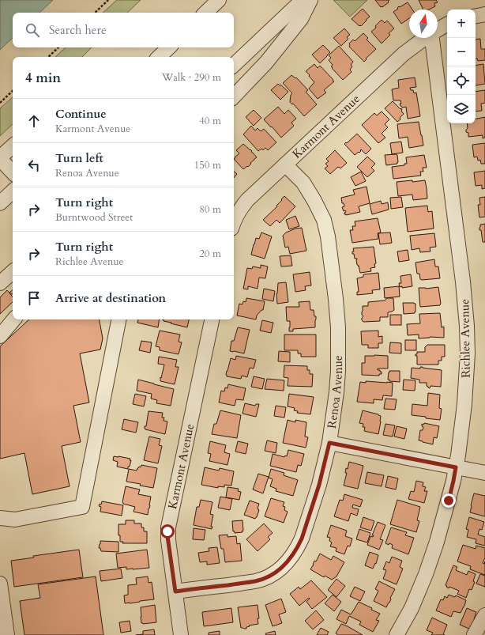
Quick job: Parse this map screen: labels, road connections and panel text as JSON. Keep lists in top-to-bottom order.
{
  "streets": {
    "street": ["Karmont Avenue", "Richlee Avenue", "Renoa Avenue"]
  },
  "crossings": [
    ["Karmont Avenue", "Renoa Avenue"]
  ],
  "north": "top",
  "page": {
    "map_buttons": ["+", "−"],
    "search": "Search here",
    "heading": ["4 min", "Walk · 290 m"],
    "list": [
      ["Continue", "Karmont Avenue", "40 m"],
      ["Turn left", "Renoa Avenue", "150 m"],
      ["Turn right", "Burntwood Street", "80 m"],
      ["Turn right", "Richlee Avenue", "20 m"],
      "Arrive at destination"
    ]
  }
}
